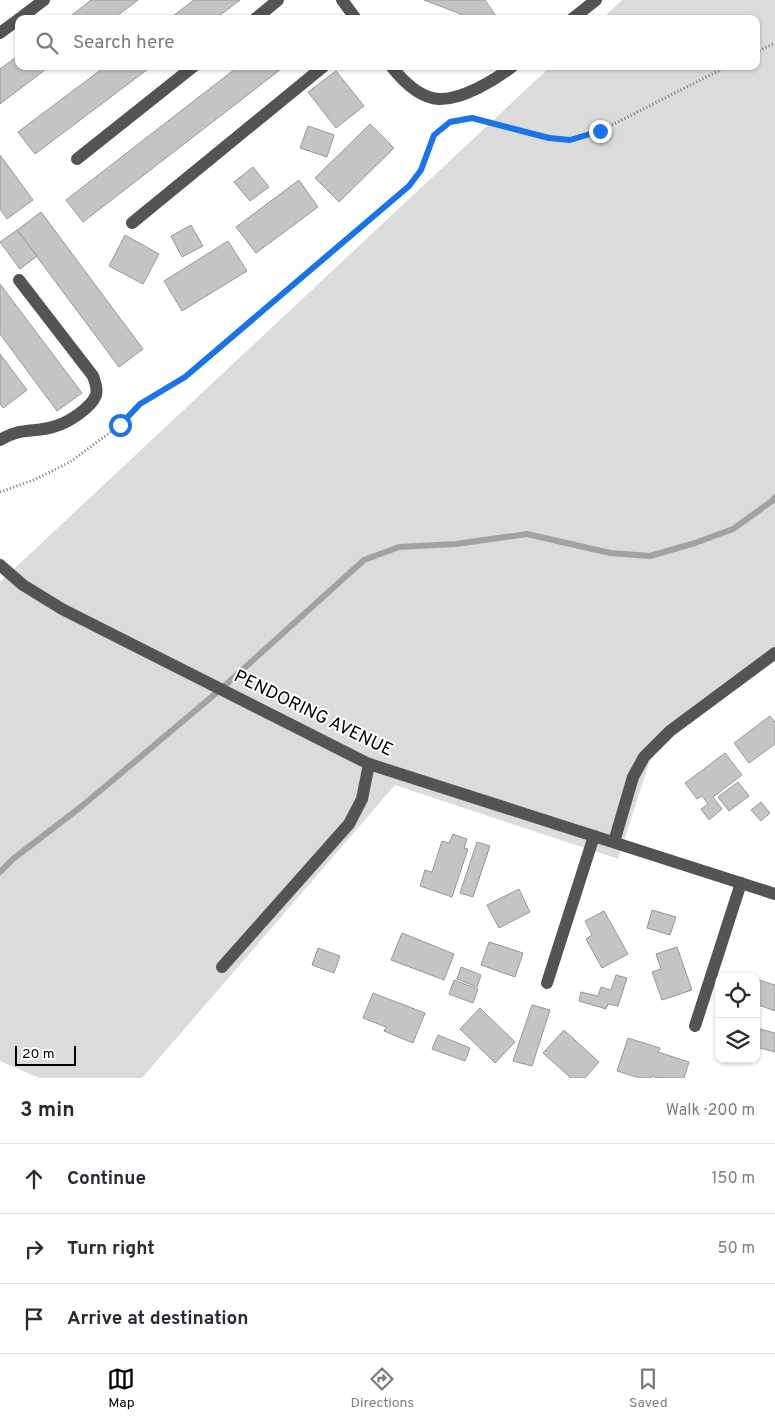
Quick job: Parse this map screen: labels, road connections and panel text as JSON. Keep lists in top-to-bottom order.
{
  "streets": {
    "street": ["PENDORING AVENUE"]
  },
  "scale_bar": "20 m",
  "page": {
    "search": "Search here",
    "scale": "20 m",
    "heading": ["3 min", "Walk · 200 m"],
    "list": [
      ["Continue", "150 m"],
      ["Turn right", "50 m"],
      "Arrive at destination"
    ],
    "nav": ["Map", "Directions", "Saved"]
  }
}
